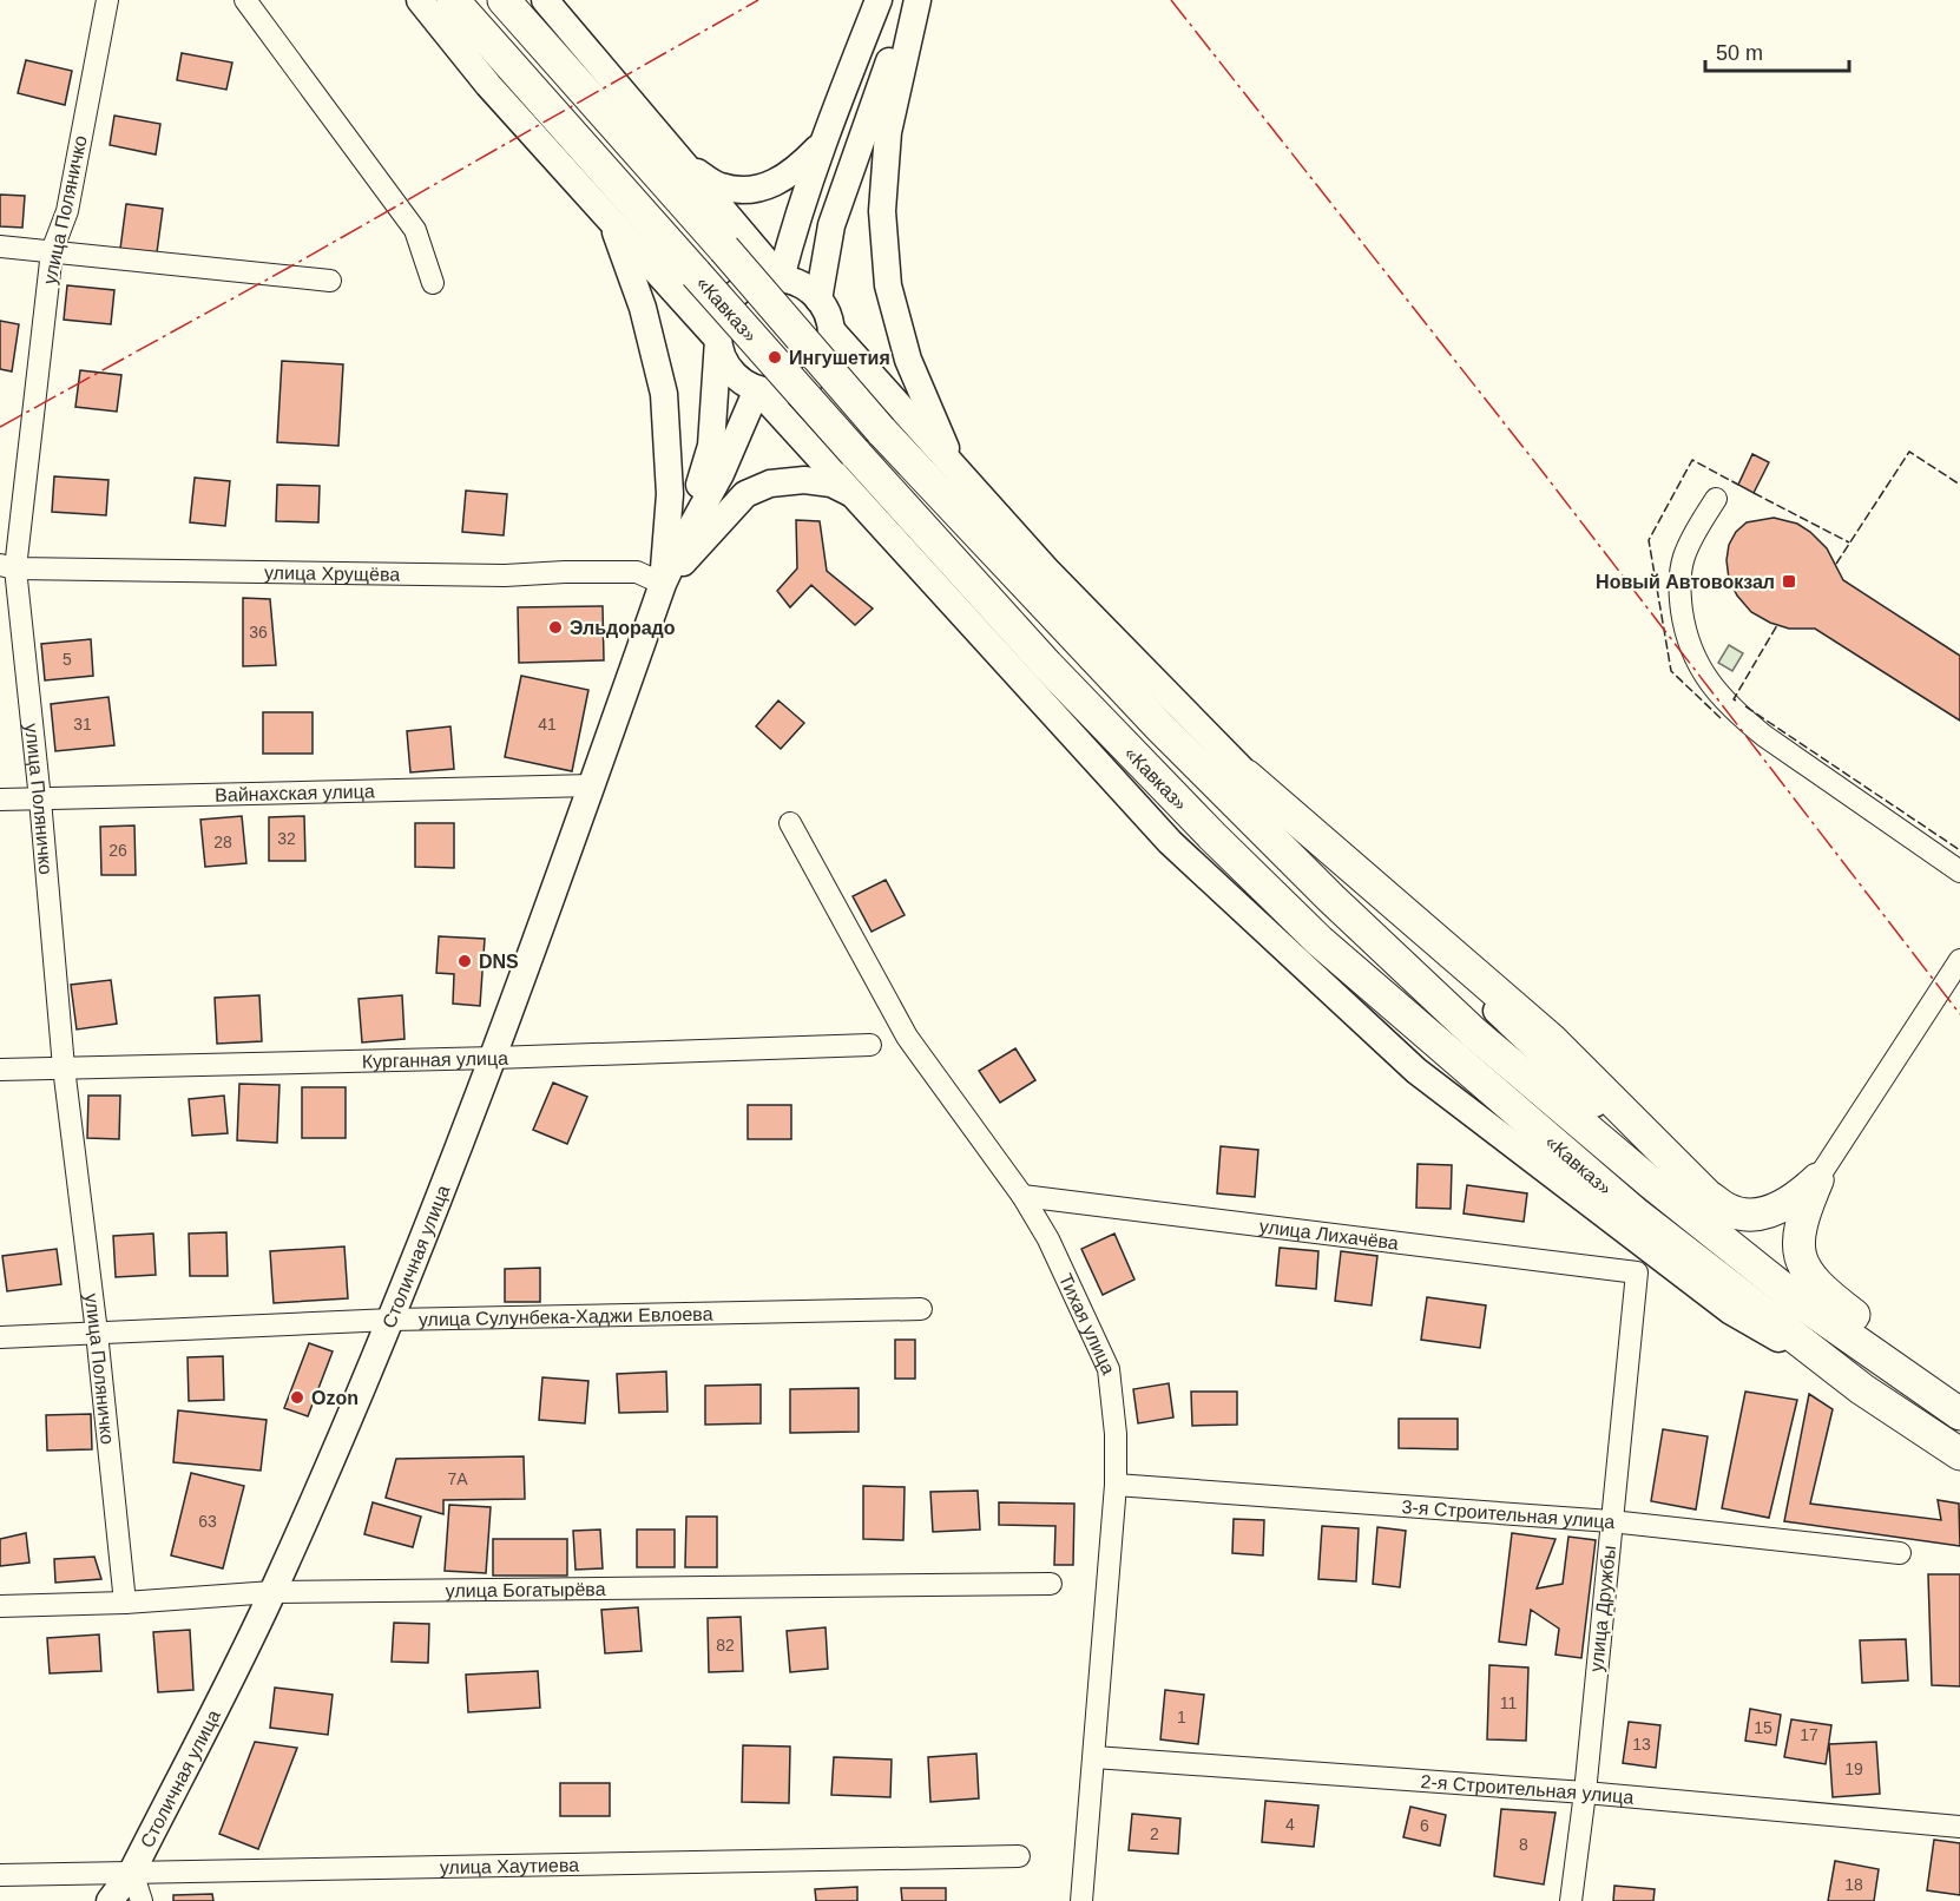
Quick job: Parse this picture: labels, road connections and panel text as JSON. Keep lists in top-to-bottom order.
{
  "streets": {
    "highway": ["«Кавказ»"],
    "main road": ["Столичная улица"],
    "street": [
      "улица Поляничко",
      "улица Хрущёва",
      "Вайнахская улица",
      "Курганная улица",
      "улица Лихачёва",
      "улица Сулунбека-Хаджи Евлоева",
      "Тихая улица",
      "3-я Строительная улица",
      "улица Богатырёва",
      "улица Дружбы",
      "2-я Строительная улица",
      "улица Хаутиева"
    ]
  },
  "crossings": [
    ["улица Поляничко", "улица Хрущёва"],
    ["улица Поляничко", "Вайнахская улица"],
    ["улица Поляничко", "Курганная улица"],
    ["улица Поляничко", "улица Сулунбека-Хаджи Евлоева"],
    ["улица Поляничко", "улица Богатырёва"],
    ["улица Хрущёва", "Столичная улица"],
    ["Вайнахская улица", "Столичная улица"],
    ["Курганная улица", "Столичная улица"],
    ["улица Лихачёва", "Тихая улица"],
    ["улица Лихачёва", "улица Дружбы"],
    ["Столичная улица", "улица Сулунбека-Хаджи Евлоева"],
    ["Столичная улица", "улица Богатырёва"],
    ["Столичная улица", "улица Хаутиева"],
    ["Тихая улица", "3-я Строительная улица"],
    ["Тихая улица", "2-я Строительная улица"],
    ["3-я Строительная улица", "улица Дружбы"],
    ["улица Дружбы", "2-я Строительная улица"]
  ],
  "places": {
    "other": [
      "Ингушетия",
      "Эльдорадо",
      "DNS",
      "Ozon"
    ],
    "transit": ["Новый Автовокзал"]
  },
  "house_numbers": [
    "36",
    "5",
    "31",
    "41",
    "32",
    "28",
    "26",
    "7А",
    "63",
    "82",
    "11",
    "1",
    "15",
    "17",
    "13",
    "19",
    "4",
    "6",
    "2",
    "8",
    "18"
  ],
  "scale_bar": "50 m"
}
